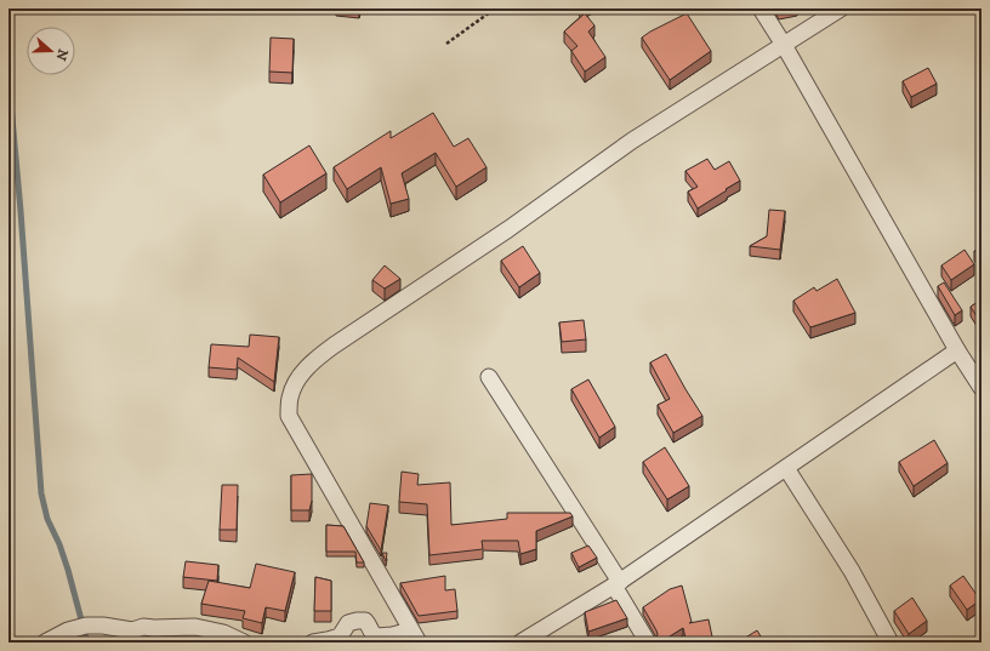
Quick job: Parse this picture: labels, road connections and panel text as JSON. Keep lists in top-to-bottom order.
{
  "north": "right"
}
